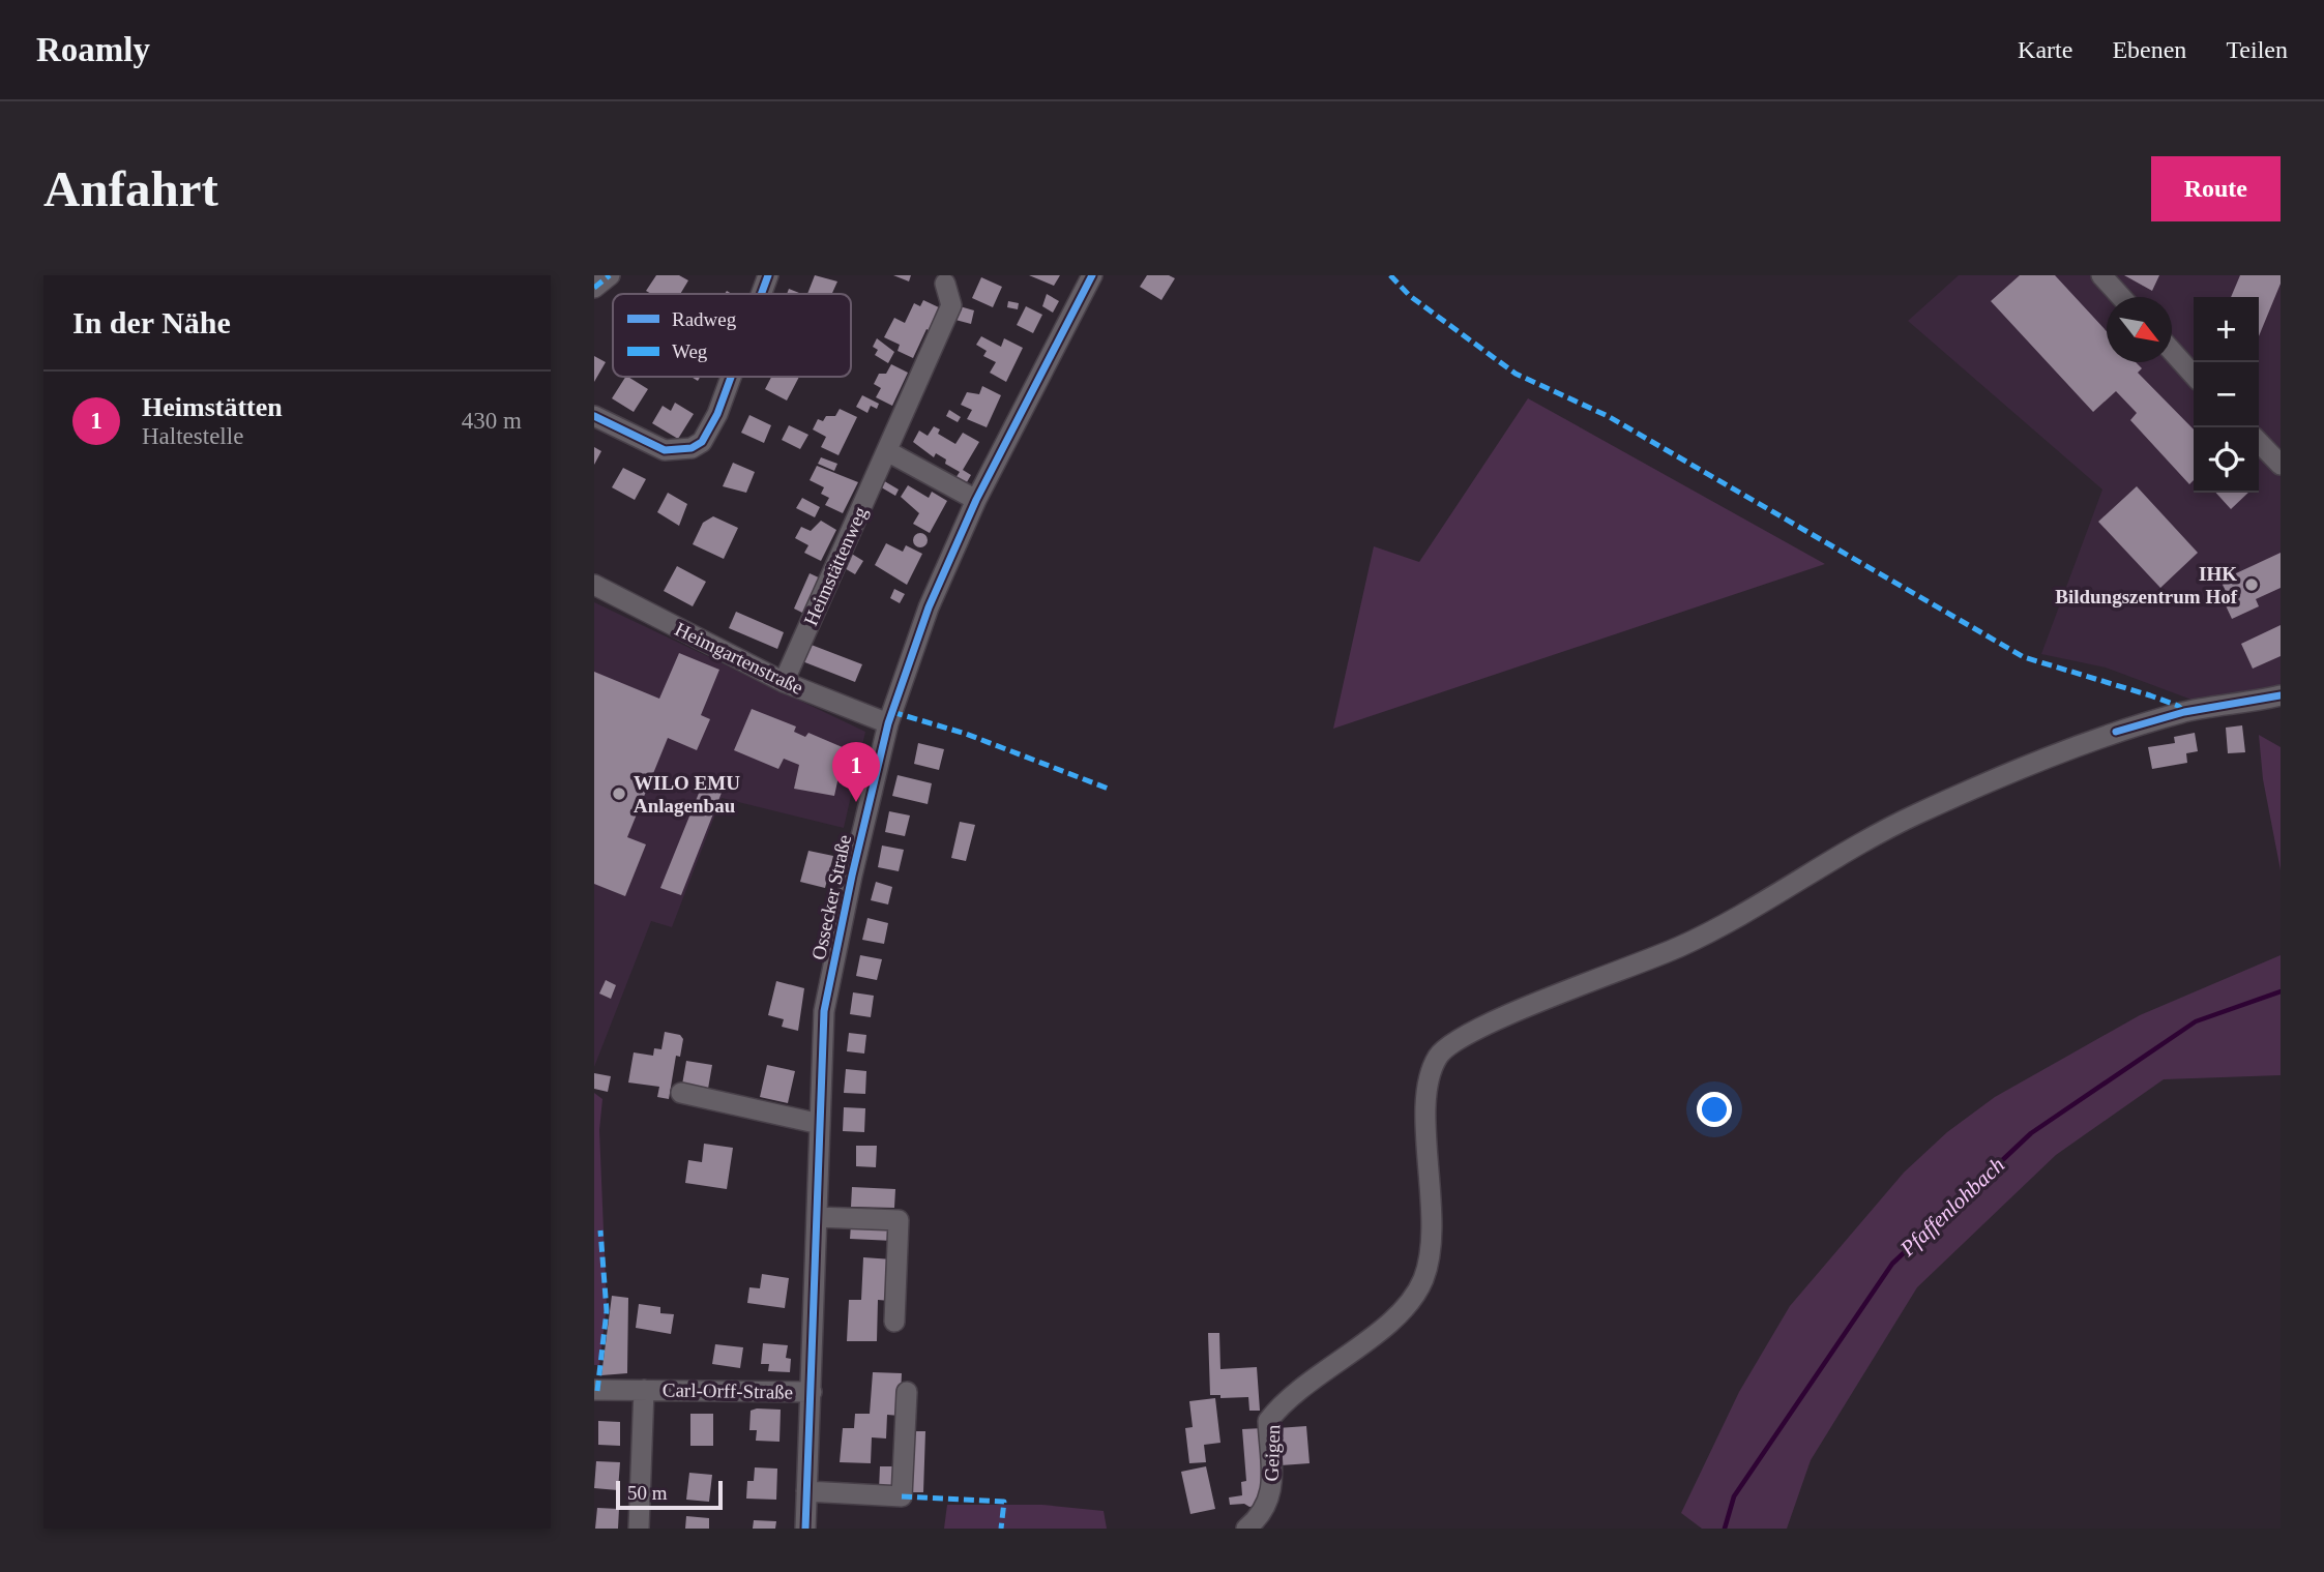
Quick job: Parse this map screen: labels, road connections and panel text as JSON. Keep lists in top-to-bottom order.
{
  "streets": {
    "street": [
      "Heimstättenweg",
      "Heimgartenstraße",
      "Ossecker Straße",
      "Carl-Orff-Straße",
      "Geigen"
    ]
  },
  "crossings": [
    ["Heimstättenweg", "Heimgartenstraße"],
    ["Heimgartenstraße", "Ossecker Straße"],
    ["Ossecker Straße", "Carl-Orff-Straße"]
  ],
  "water": ["Pfaffenlohbach"],
  "places": ["IHK Bildungszentrum Hof", "WILO EMU Anlagenbau"],
  "legend": ["Radweg", "Weg"],
  "scale_bar": "50 m",
  "north": "bottom right",
  "page": {
    "header": "Roamly",
    "nav": ["Karte", "Ebenen", "Teilen"],
    "buttons": "Route",
    "title": "Anfahrt",
    "heading": "In der Nähe",
    "map_buttons": ["+", "−"],
    "list": [
      {
        "mark": "1",
        "name": "Heimstätten",
        "note": "Haltestelle",
        "value": "430 m"
      }
    ],
    "pins": "1",
    "scale": "50 m"
  }
}
